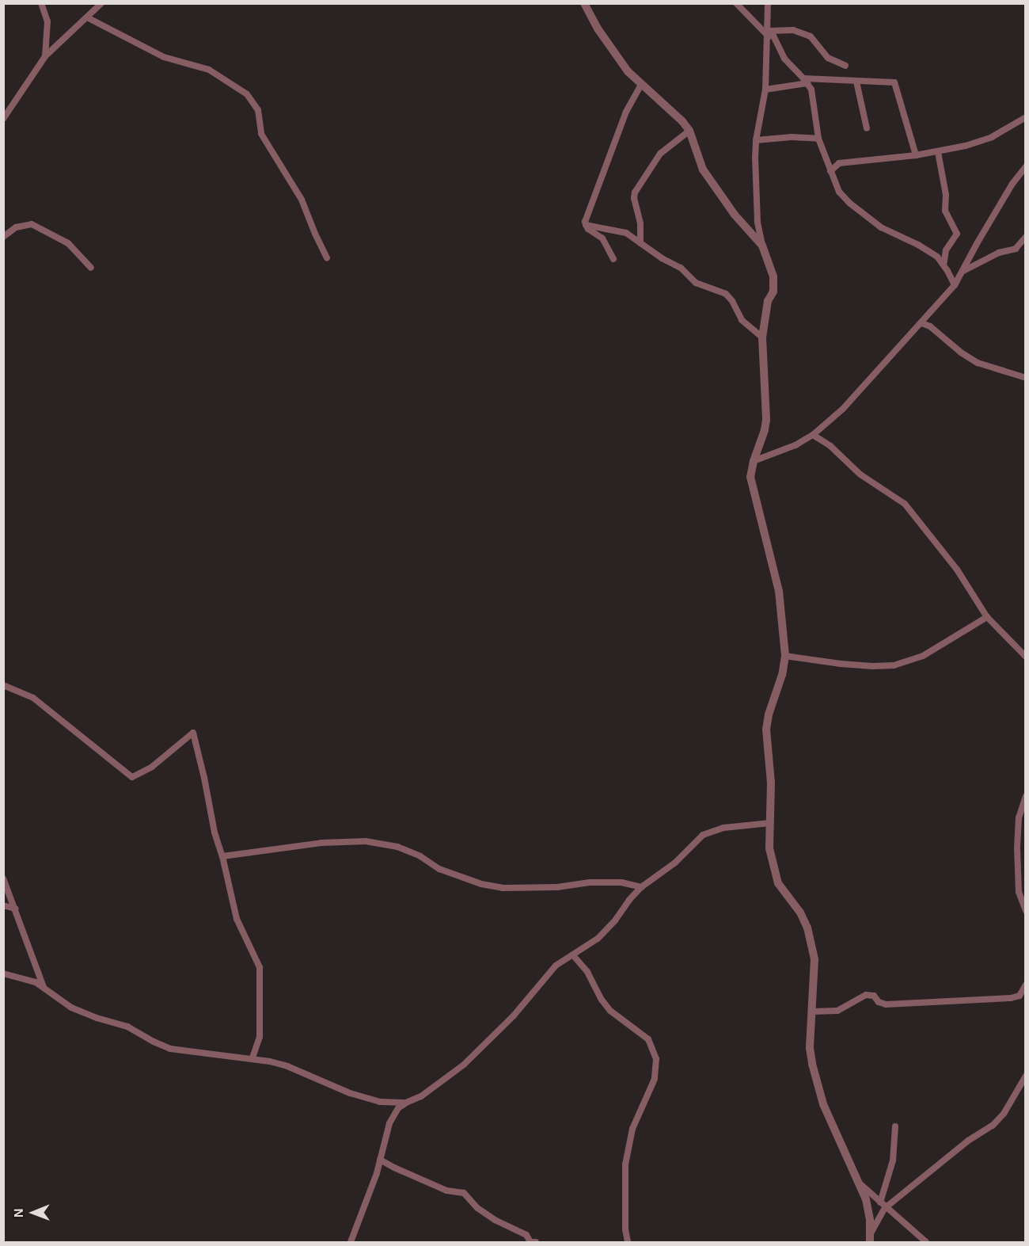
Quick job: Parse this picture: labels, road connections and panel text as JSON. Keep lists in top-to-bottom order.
{
  "north": "left"
}
